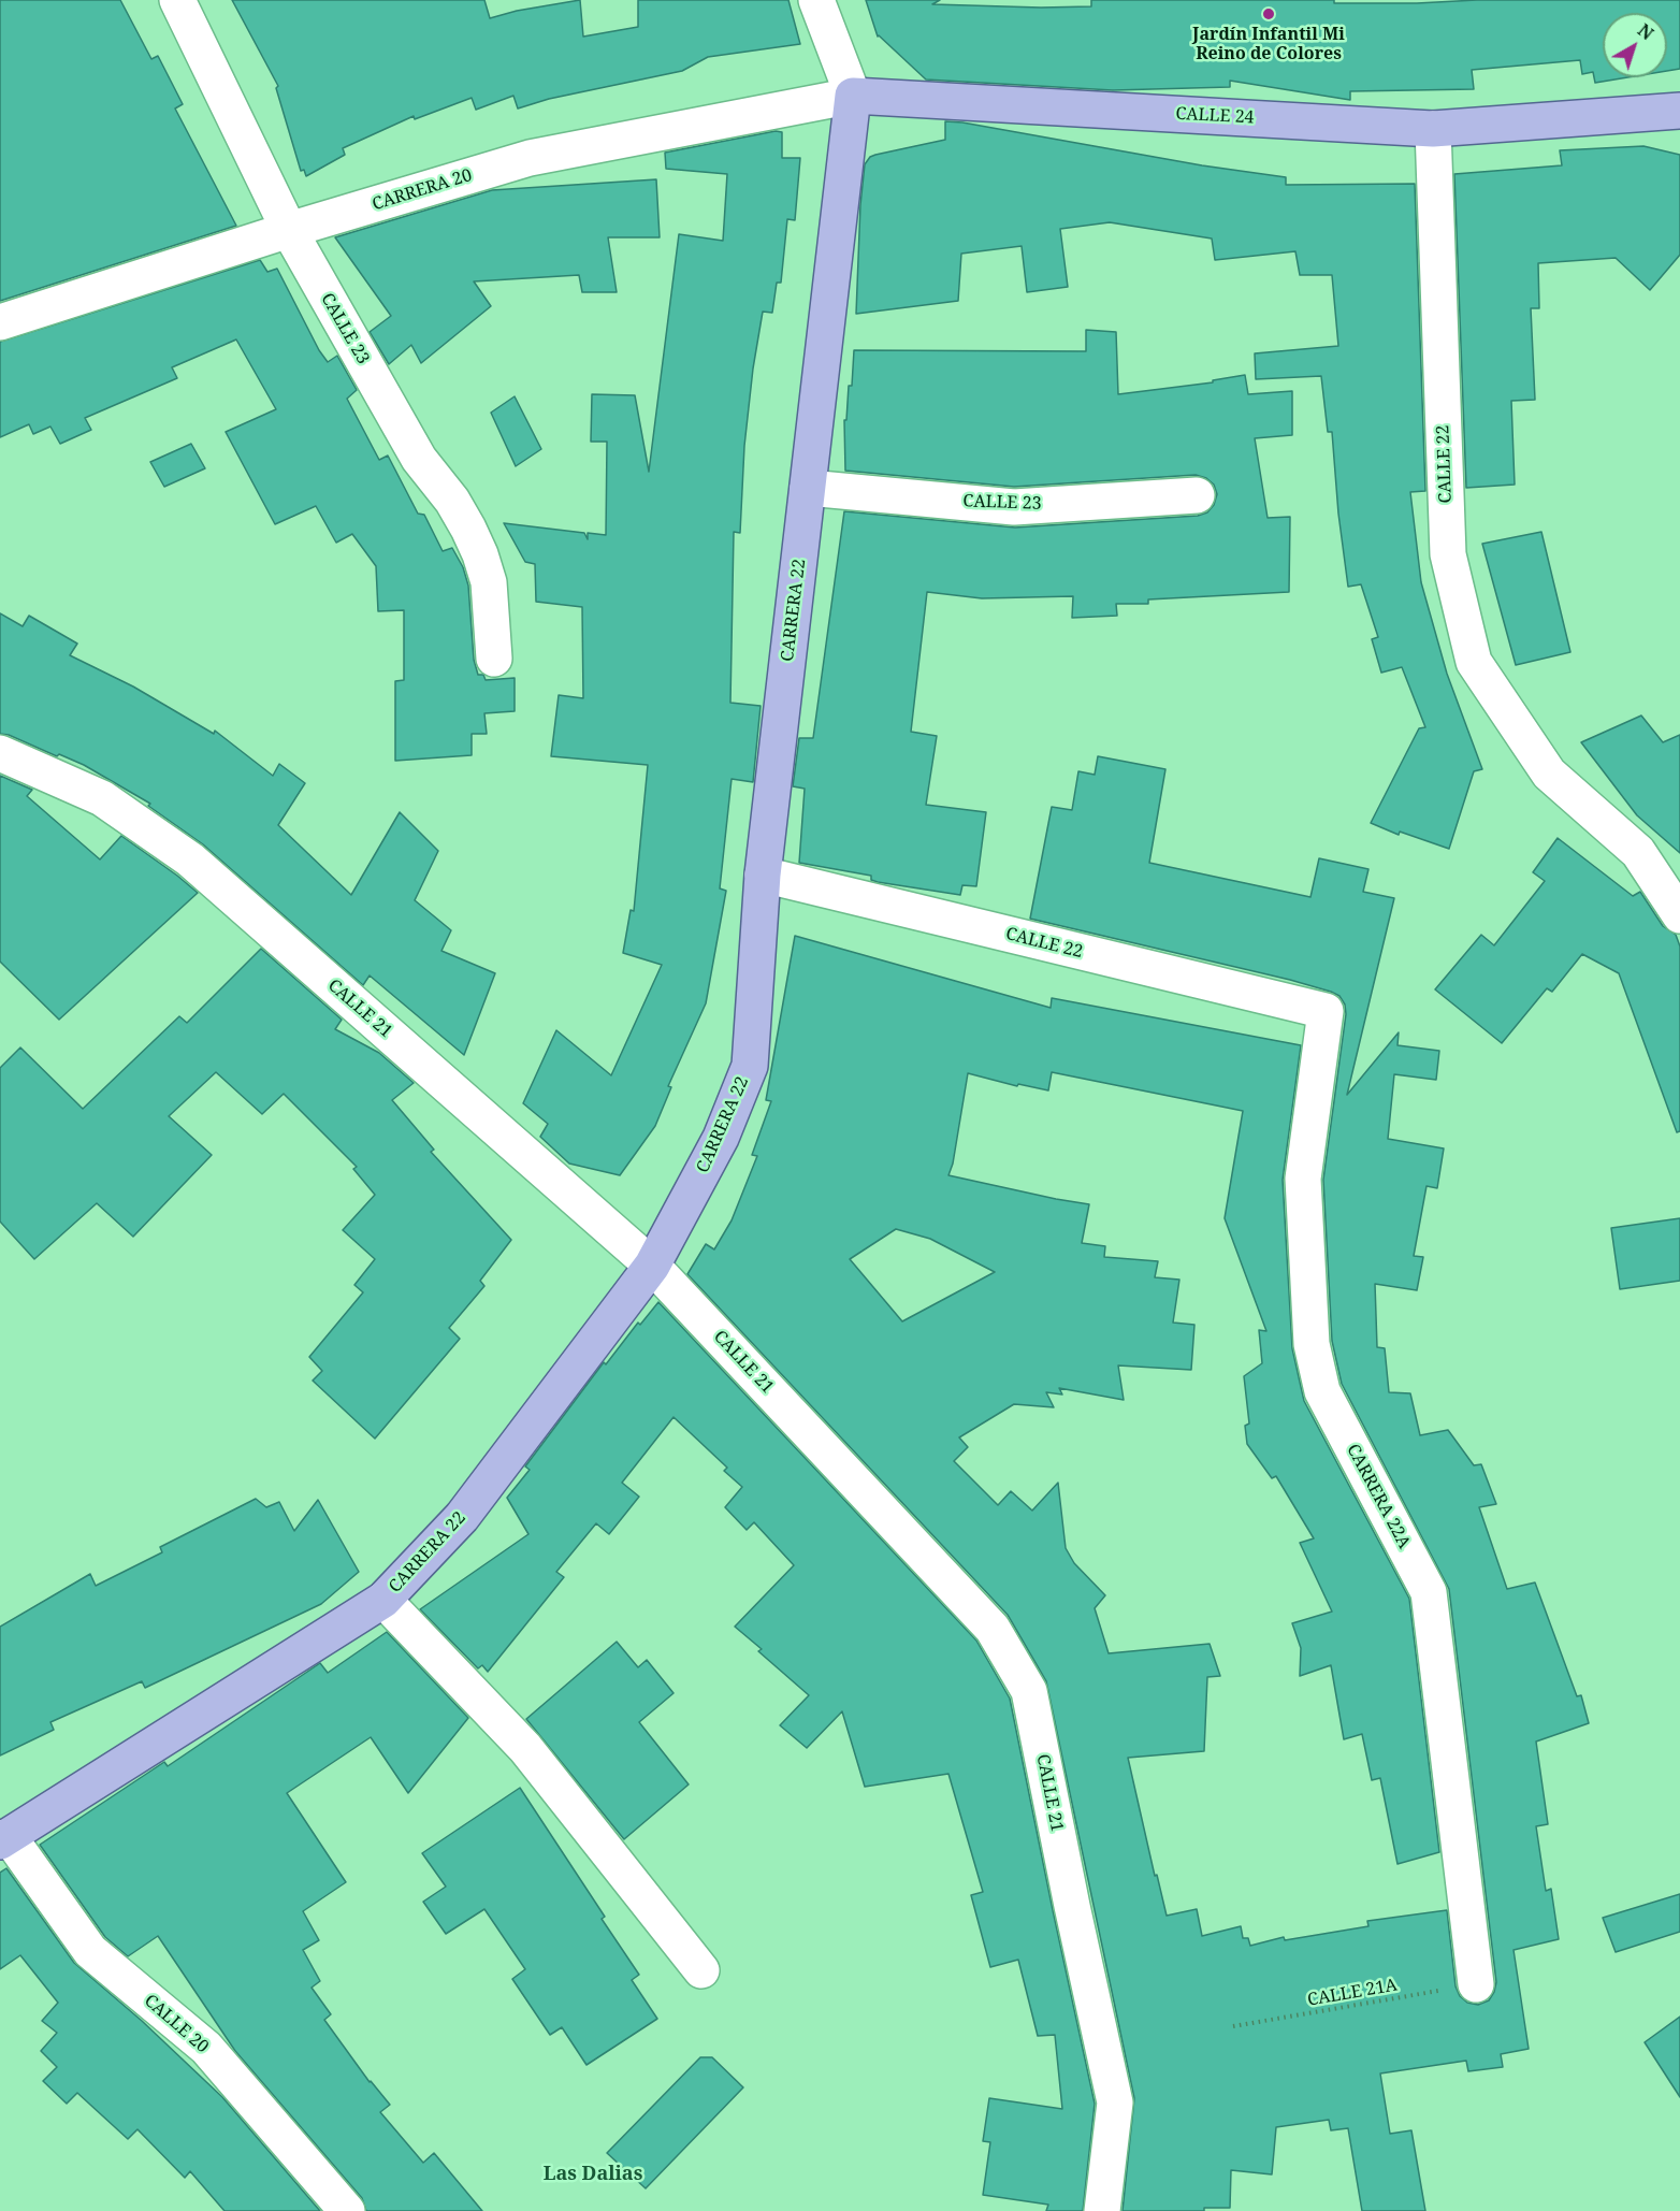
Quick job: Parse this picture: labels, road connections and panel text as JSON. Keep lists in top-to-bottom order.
{
  "streets": {
    "main road": ["CALLE 24", "CARRERA 22"],
    "street": [
      "CARRERA 20",
      "CALLE 23",
      "CALLE 22",
      "CALLE 21",
      "CARRERA 22A",
      "CALLE 20"
    ],
    "path": ["CALLE 21A"]
  },
  "crossings": [
    ["CALLE 24", "CARRERA 20"],
    ["CALLE 24", "CALLE 22"],
    ["CALLE 24", "CARRERA 22"],
    ["CARRERA 20", "CALLE 23"],
    ["CARRERA 20", "CARRERA 22"],
    ["CALLE 23", "CARRERA 22"],
    ["CALLE 22", "CARRERA 22"],
    ["CALLE 22", "CARRERA 22A"],
    ["CARRERA 22", "CALLE 21"],
    ["CARRERA 22", "CALLE 20"],
    ["CARRERA 22A", "CALLE 21A"]
  ],
  "districts": ["Las Dalias"],
  "places": ["Jardín Infantil Mi Reino de Colores"],
  "north": "top right"
}
